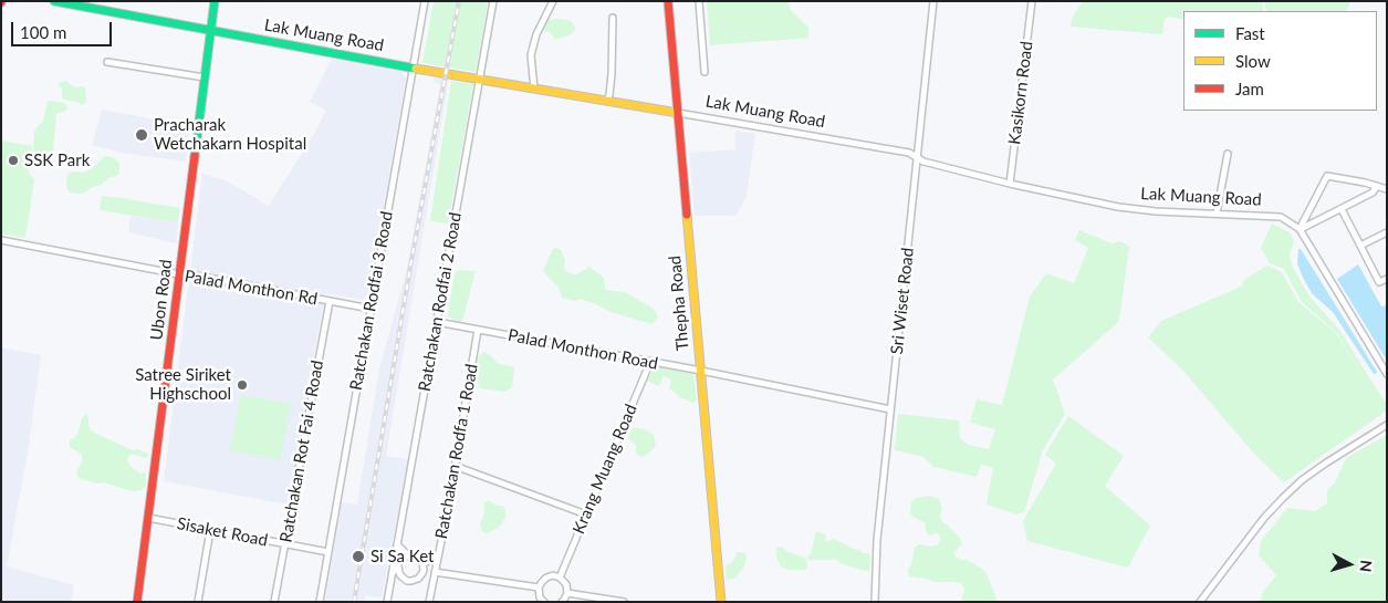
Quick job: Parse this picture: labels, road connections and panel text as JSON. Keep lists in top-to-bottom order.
{
  "streets": {
    "main road": ["Lak Muang Road", "Ubon Road", "Thepha Road"],
    "street": [
      "Kasikorn Road",
      "Palad Monthon Rd",
      "Ratchakan Rodfai 3 Road",
      "Sri Wiset Road",
      "Ratchakan Rodfai 2 Road",
      "Palad Monthon Road",
      "Ratchakan Rot Fai 4 Road",
      "Ratchakan Rodfa 1 Road",
      "Krang Muang Road",
      "Sisaket Road"
    ]
  },
  "crossings": [
    ["Lak Muang Road", "Kasikorn Road"],
    ["Lak Muang Road", "Ubon Road"],
    ["Lak Muang Road", "Ratchakan Rodfai 3 Road"],
    ["Lak Muang Road", "Sri Wiset Road"],
    ["Lak Muang Road", "Ratchakan Rodfai 2 Road"],
    ["Lak Muang Road", "Thepha Road"],
    ["Palad Monthon Rd", "Ubon Road"],
    ["Palad Monthon Rd", "Ratchakan Rodfai 3 Road"],
    ["Palad Monthon Rd", "Ratchakan Rot Fai 4 Road"],
    ["Ubon Road", "Sisaket Road"],
    ["Ratchakan Rodfai 3 Road", "Sisaket Road"],
    ["Sri Wiset Road", "Palad Monthon Road"],
    ["Ratchakan Rodfai 2 Road", "Palad Monthon Road"],
    ["Thepha Road", "Palad Monthon Road"],
    ["Palad Monthon Road", "Ratchakan Rodfa 1 Road"],
    ["Palad Monthon Road", "Krang Muang Road"],
    ["Ratchakan Rot Fai 4 Road", "Sisaket Road"]
  ],
  "places": [
    "Pracharak Wetchakarn Hospital",
    "SSK Park",
    "Satree Siriket Highschool",
    "Si Sa Ket"
  ],
  "legend": ["Fast", "Slow", "Jam"],
  "scale_bar": "100 m",
  "north": "right"
}
